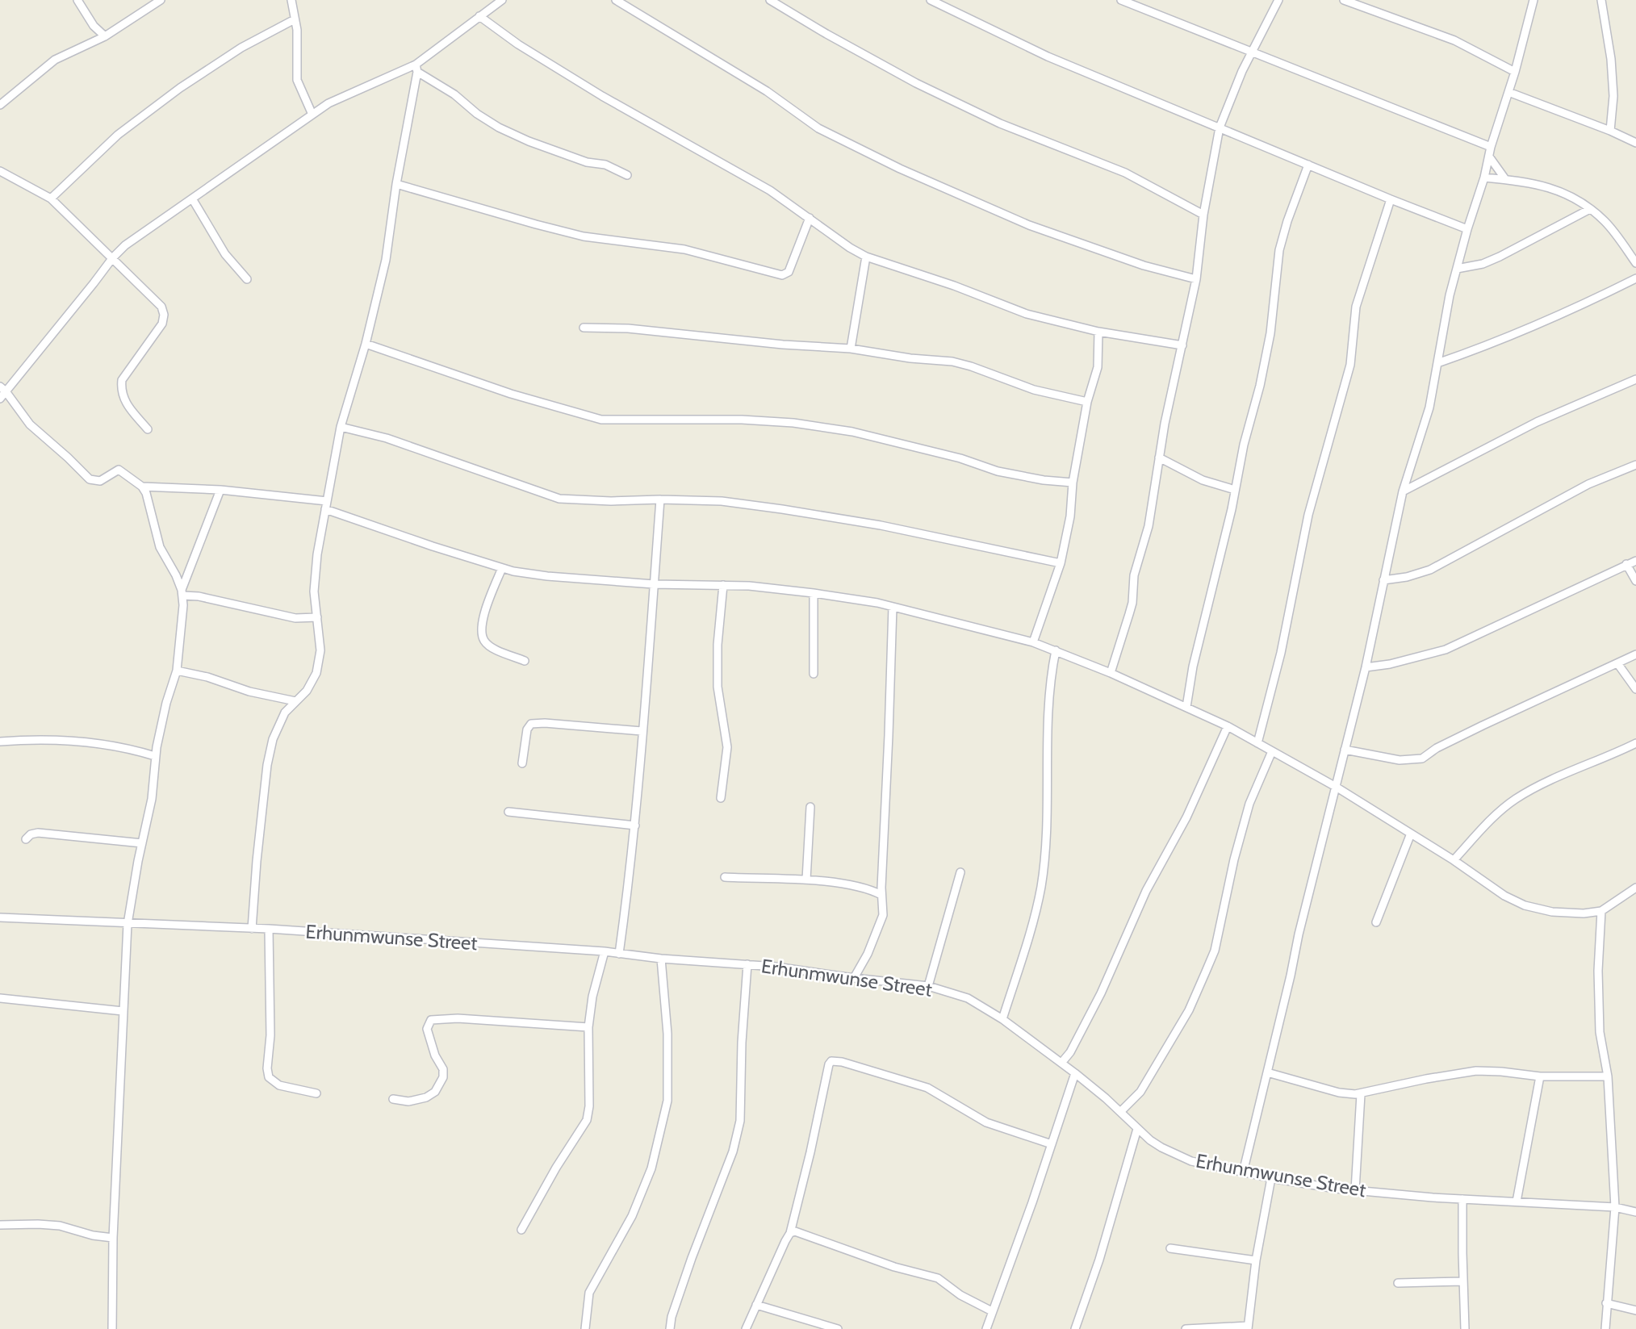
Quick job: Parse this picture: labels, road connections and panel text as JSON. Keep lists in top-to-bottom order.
{
  "streets": {
    "street": ["Erhunmwunse Street"]
  }
}
